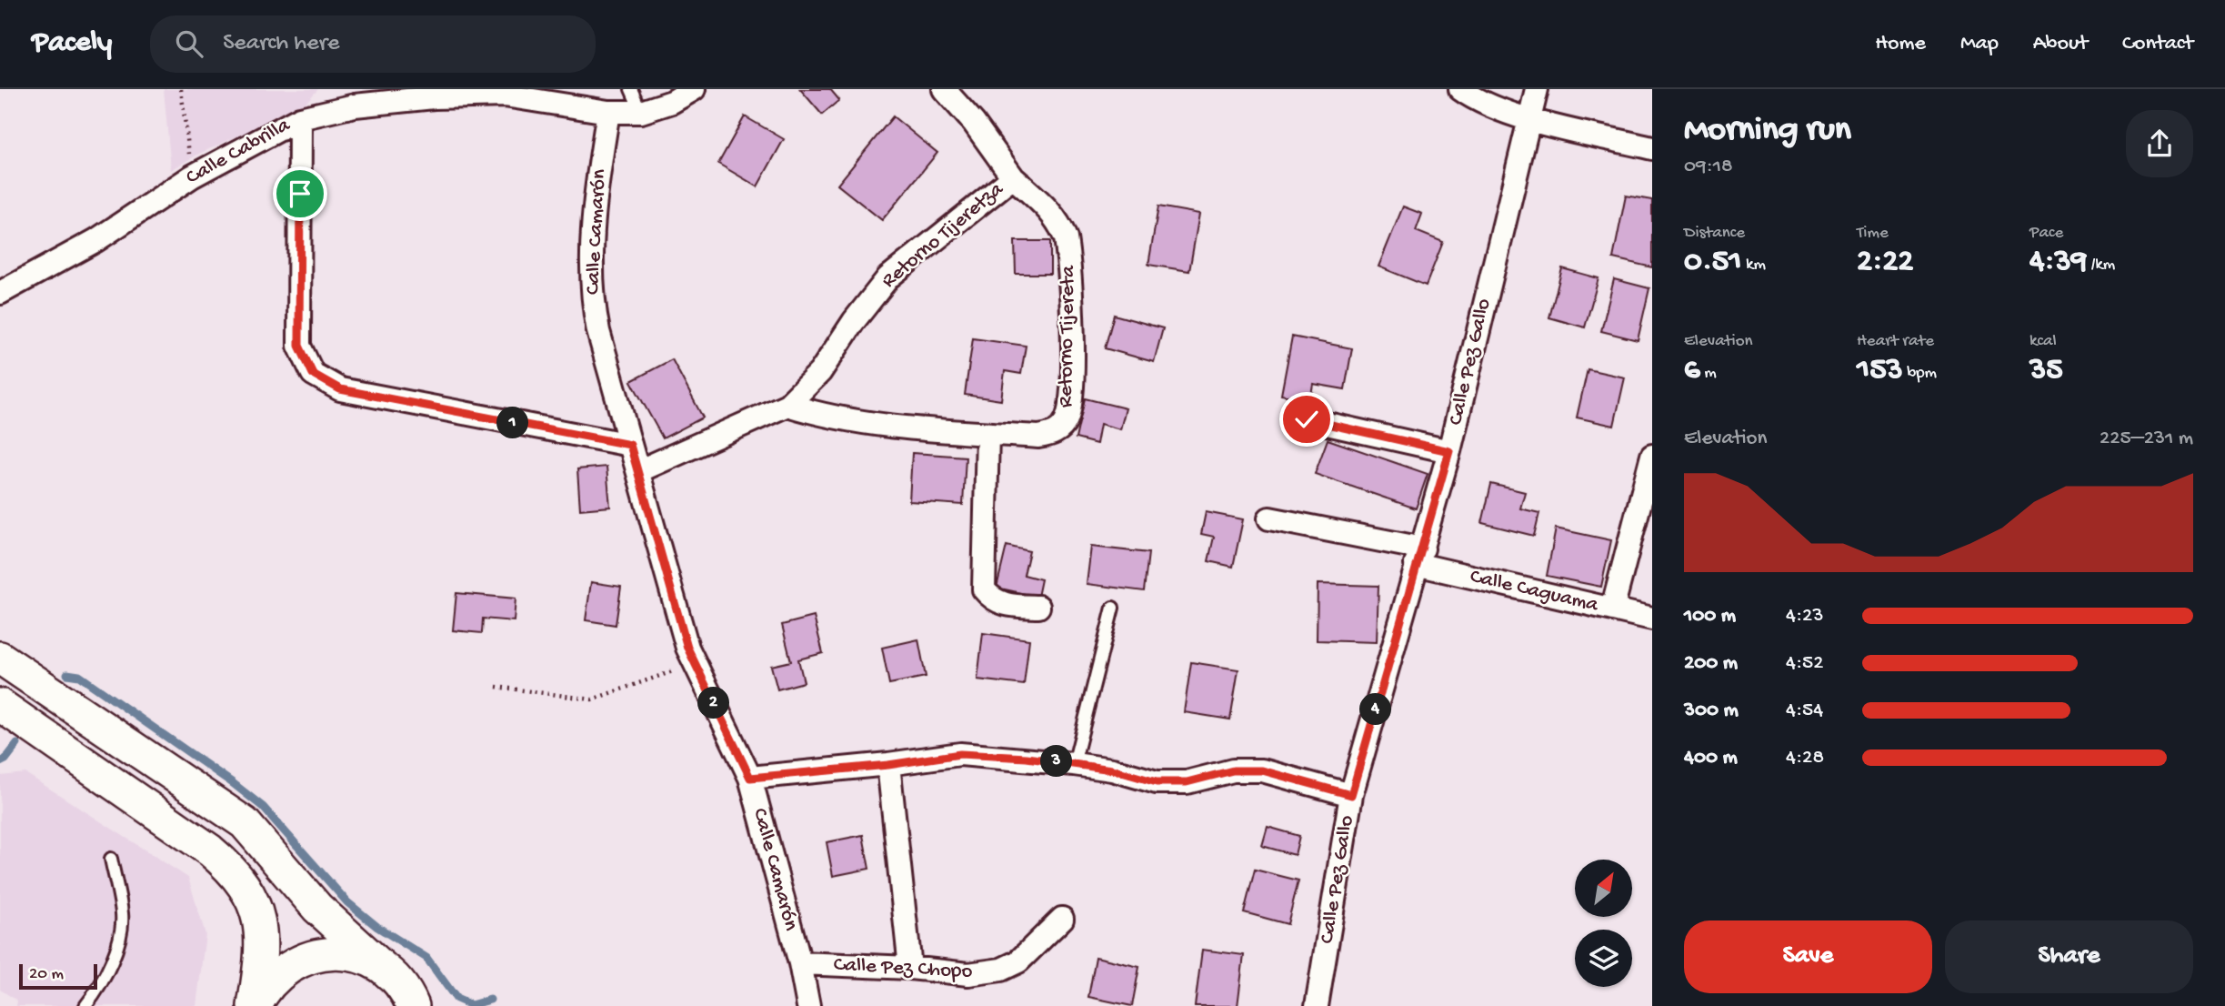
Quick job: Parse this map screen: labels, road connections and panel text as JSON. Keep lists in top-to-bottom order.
{
  "streets": {
    "street": [
      "Calle Cabrilla",
      "Calle Camarón",
      "Retorno Tijeretza",
      "Retorno Tijereta",
      "Calle Pez Gallo",
      "Calle Caguama",
      "Calle Pez Chopo"
    ]
  },
  "crossings": [
    ["Calle Cabrilla", "Calle Camarón"],
    ["Calle Camarón", "Retorno Tijeretza"],
    ["Calle Camarón", "Calle Pez Chopo"],
    ["Retorno Tijeretza", "Retorno Tijereta"],
    ["Calle Pez Gallo", "Calle Caguama"]
  ],
  "scale_bar": "20 m",
  "north": "top right",
  "page": {
    "header": "Pacely",
    "search": "Search here",
    "nav": [
      "Home",
      "Map",
      "About",
      "Contact"
    ],
    "heading": ["Morning run", "09:18"],
    "stats": [
      ["Distance", "0.51 km"],
      ["Time", "2:22"],
      ["Pace", "4:39 /km"],
      ["Elevation", "6 m"],
      ["Heart rate", "153 bpm"],
      ["kcal", "35"]
    ],
    "pins": [
      "1",
      "2",
      "4",
      "3"
    ],
    "chart": ["Elevation", "225–231 m"],
    "list": [
      {
        "name": "100 m",
        "note": "4:23"
      },
      {
        "name": "200 m",
        "note": "4:52"
      },
      {
        "name": "300 m",
        "note": "4:54"
      },
      {
        "name": "400 m",
        "note": "4:28"
      }
    ],
    "buttons": ["Save", "Share"],
    "scale": "20 m"
  }
}
